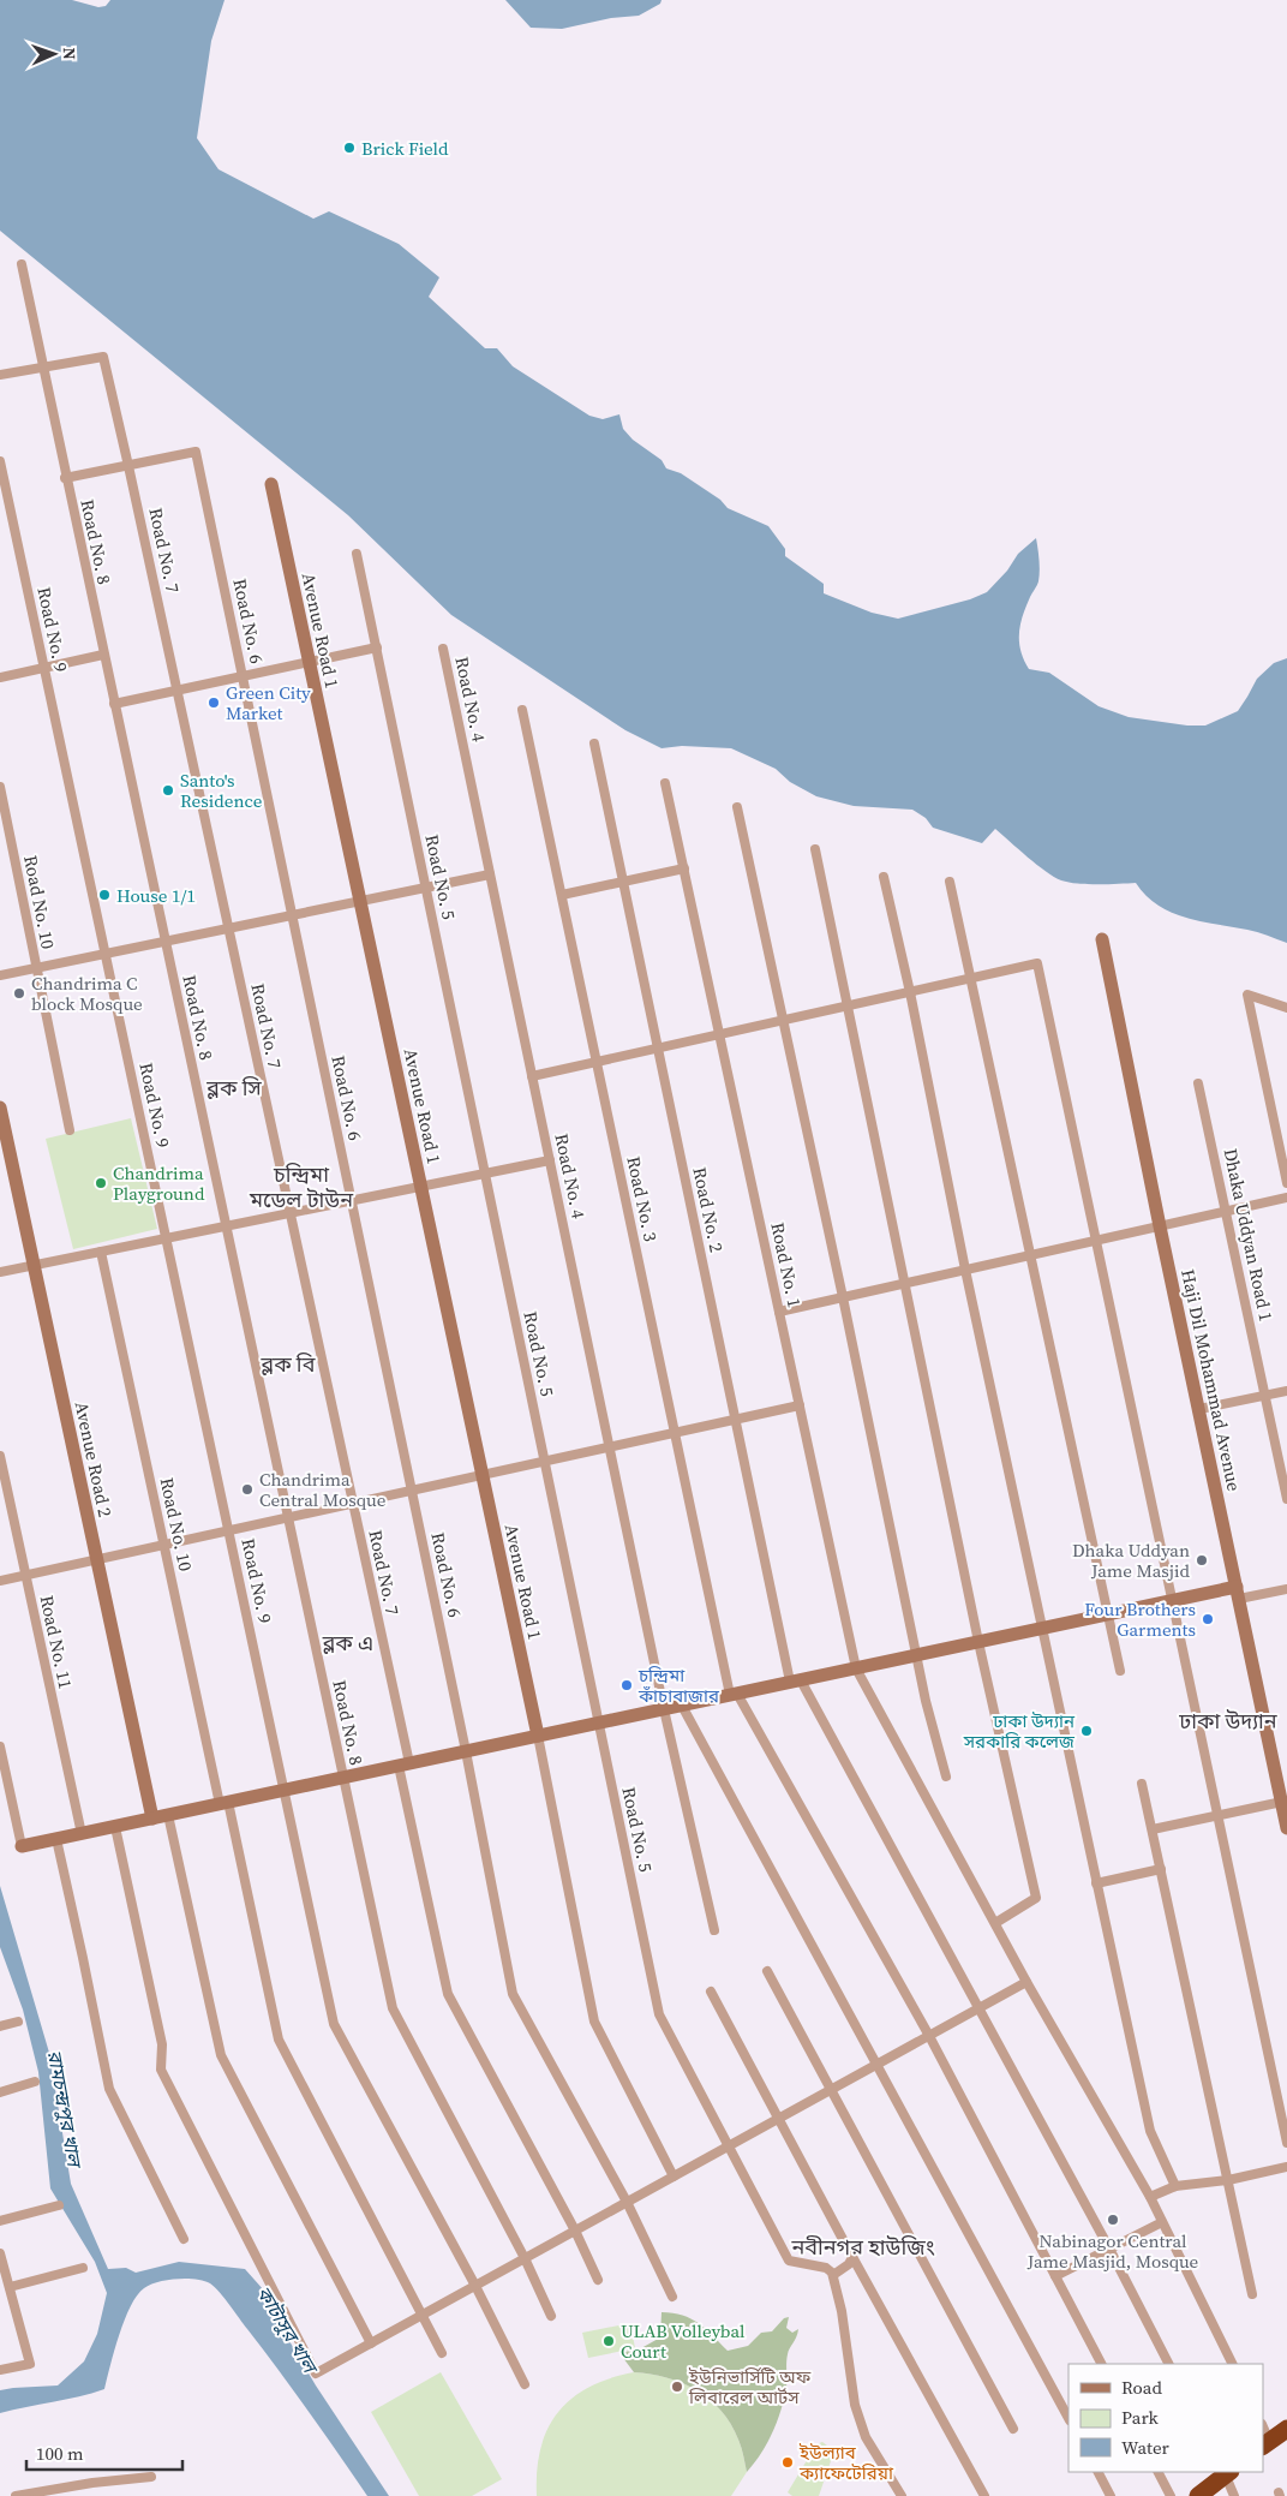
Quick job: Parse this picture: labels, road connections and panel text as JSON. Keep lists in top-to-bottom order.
{
  "streets": {
    "street": [
      "Road No. 8",
      "Road No. 7",
      "Road No. 6",
      "Road No. 9",
      "Avenue Road 1",
      "Road No. 4",
      "Road No. 5",
      "Road No. 10",
      "Road No. 3",
      "Road No. 2",
      "Dhaka Uddyan Road 1",
      "Road No. 1",
      "Haji Dil Mohammad Avenue",
      "Avenue Road 2",
      "Road No. 11"
    ]
  },
  "crossings": [
    ["Road No. 8", "Road No. 7"],
    ["Road No. 7", "Road No. 6"]
  ],
  "districts": [
    "ব্লক সি",
    "চন্দ্রিমা মডেল টাউন",
    "ব্লক বি",
    "ব্লক এ",
    "ঢাকা উদ্যান",
    "নবীনগর হাউজিং"
  ],
  "water": ["রামচন্দ্রপুর খাল", "কাটাসুর খাল"],
  "places": [
    "Brick Field",
    "Green City Market",
    "Santo's Residence",
    "House 1/1",
    "Chandrima C block Mosque",
    "Chandrima Playground",
    "Chandrima Central Mosque",
    "Dhaka Uddyan Jame Masjid",
    "Four Brothers Garments",
    "চন্দ্রিমা কাঁচাবাজার",
    "ঢাকা উদ্যান সরকারি কলেজ",
    "Nabinagor Central Jame Masjid, Mosque",
    "ULAB Volleybal Court",
    "ইউনিভার্সিটি অফ লিবারেল আর্টস",
    "ইউল্যাব ক্যাফেটেরিয়া"
  ],
  "legend": ["Road", "Park", "Water"],
  "scale_bar": "100 m",
  "north": "right"
}
